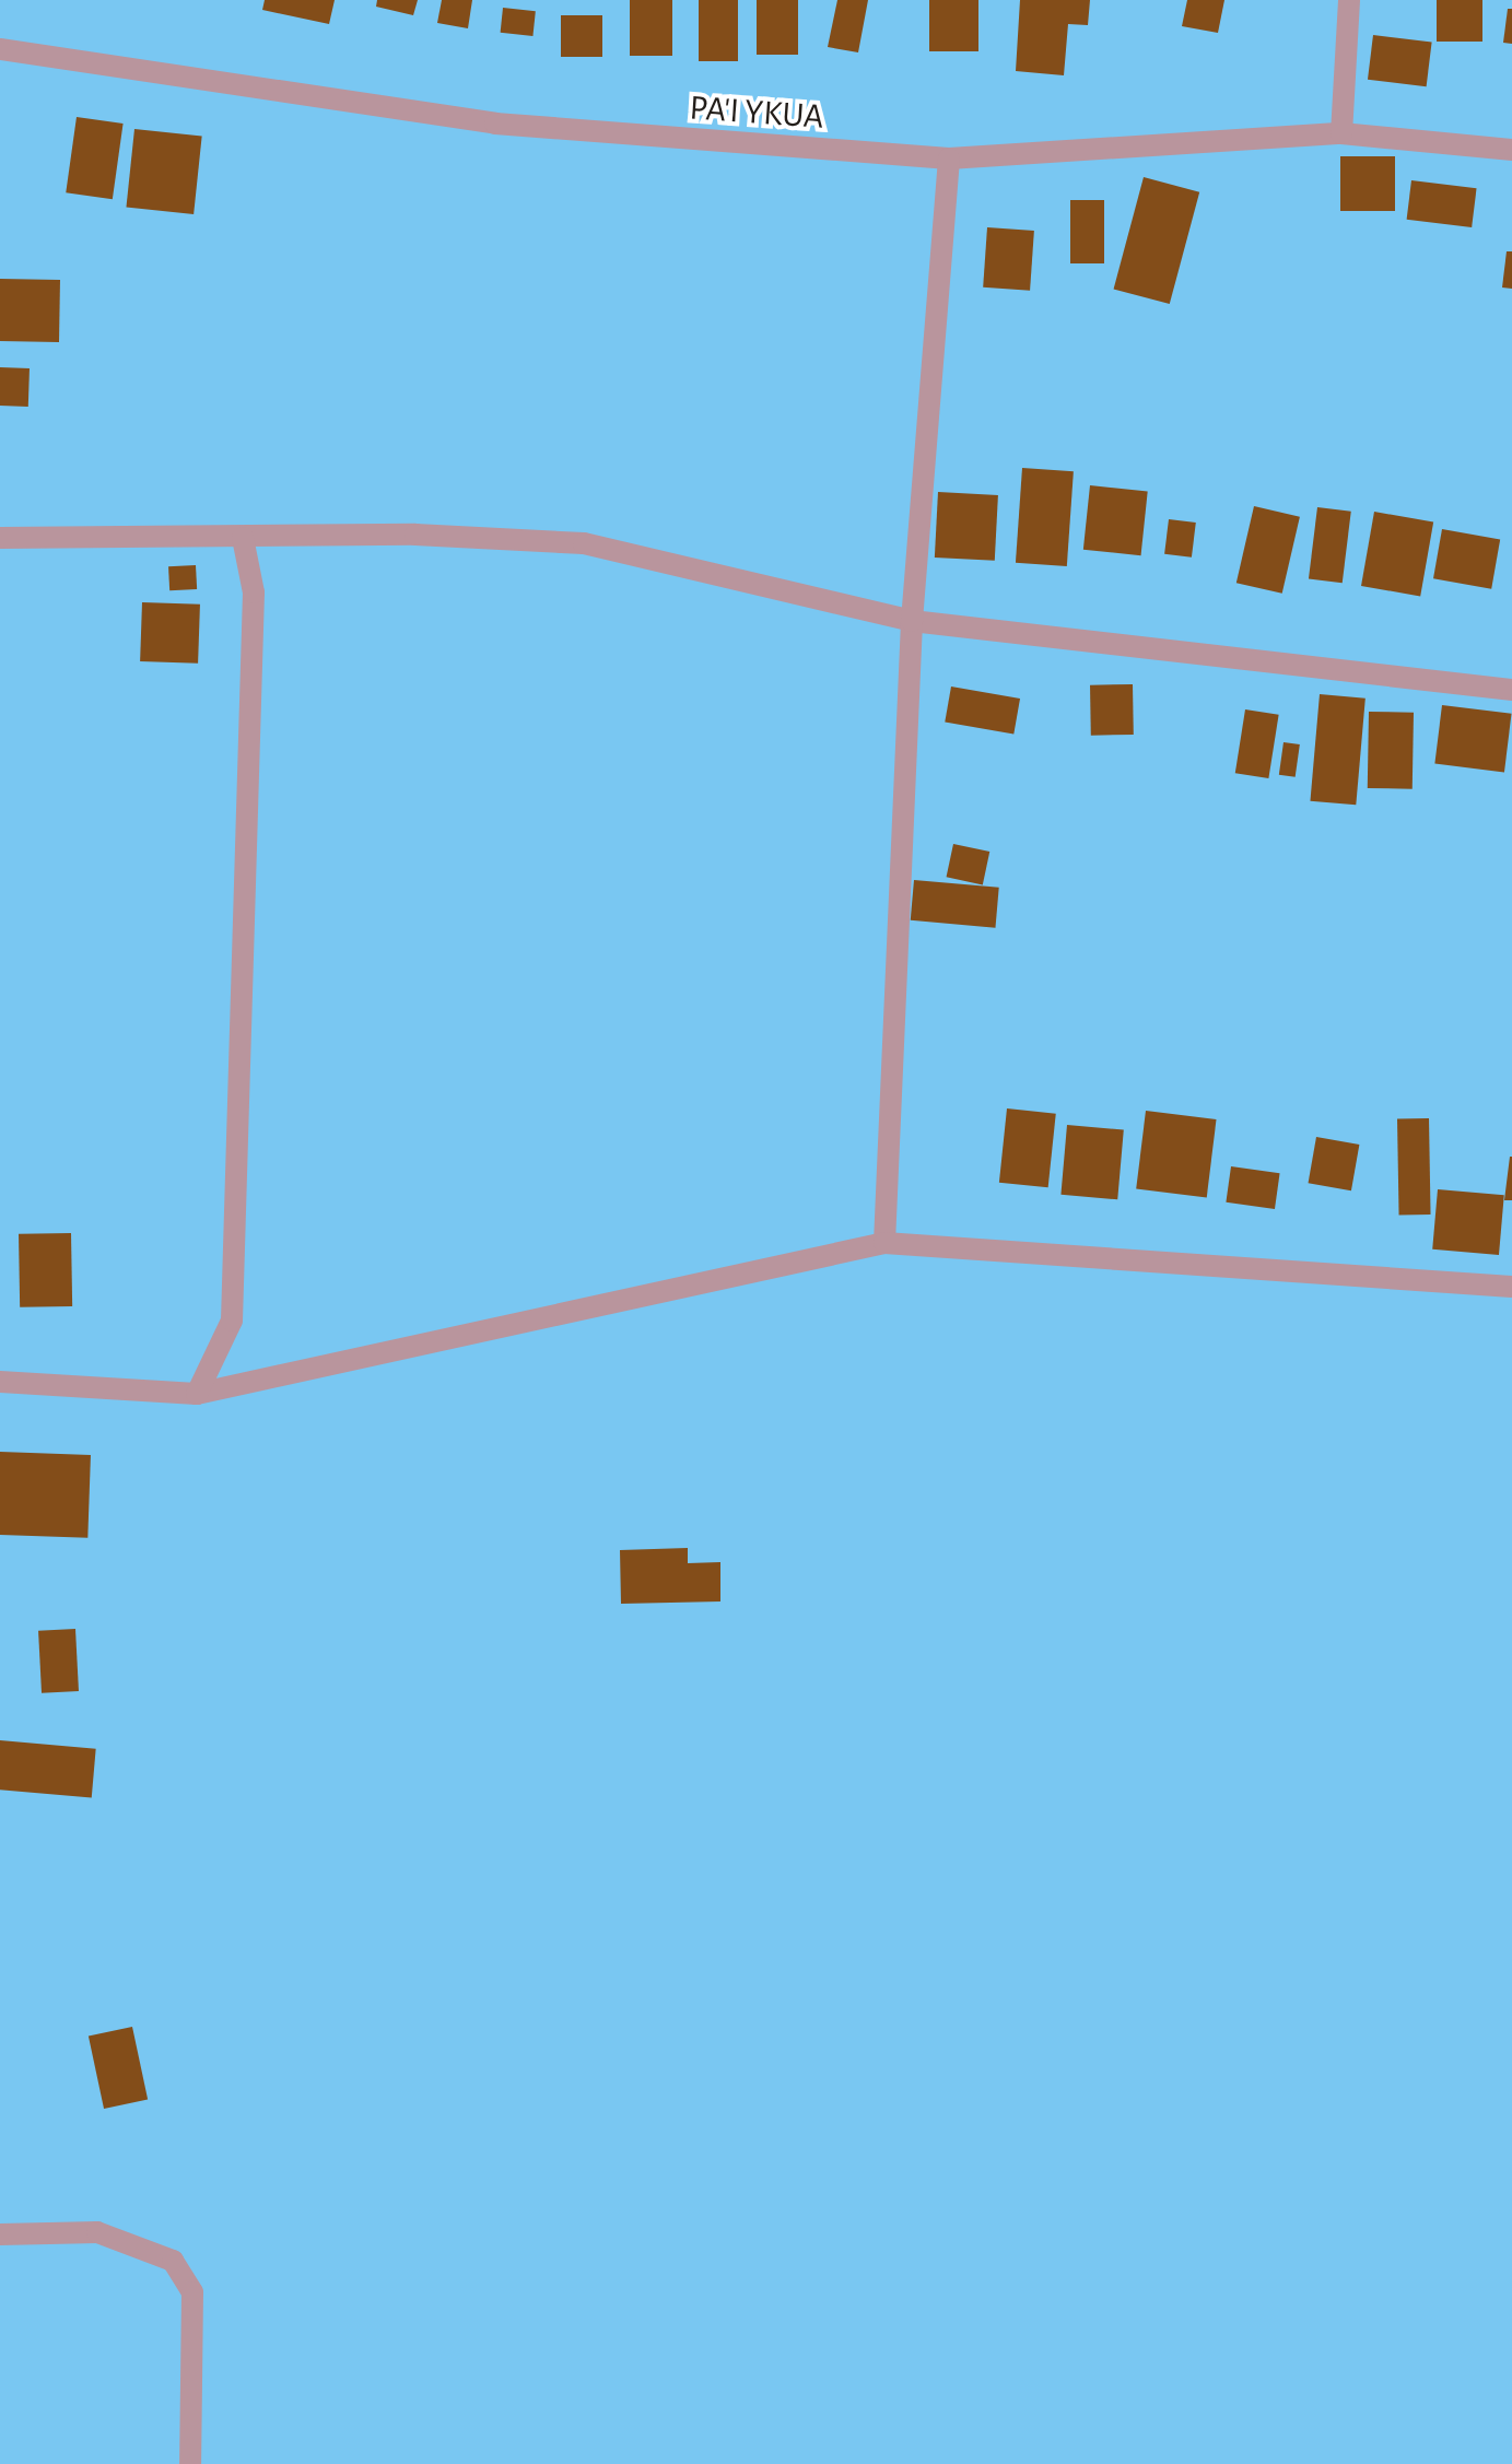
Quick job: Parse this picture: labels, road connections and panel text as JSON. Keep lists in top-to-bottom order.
{
  "streets": {
    "street": ["PA'I YKUA"]
  }
}
